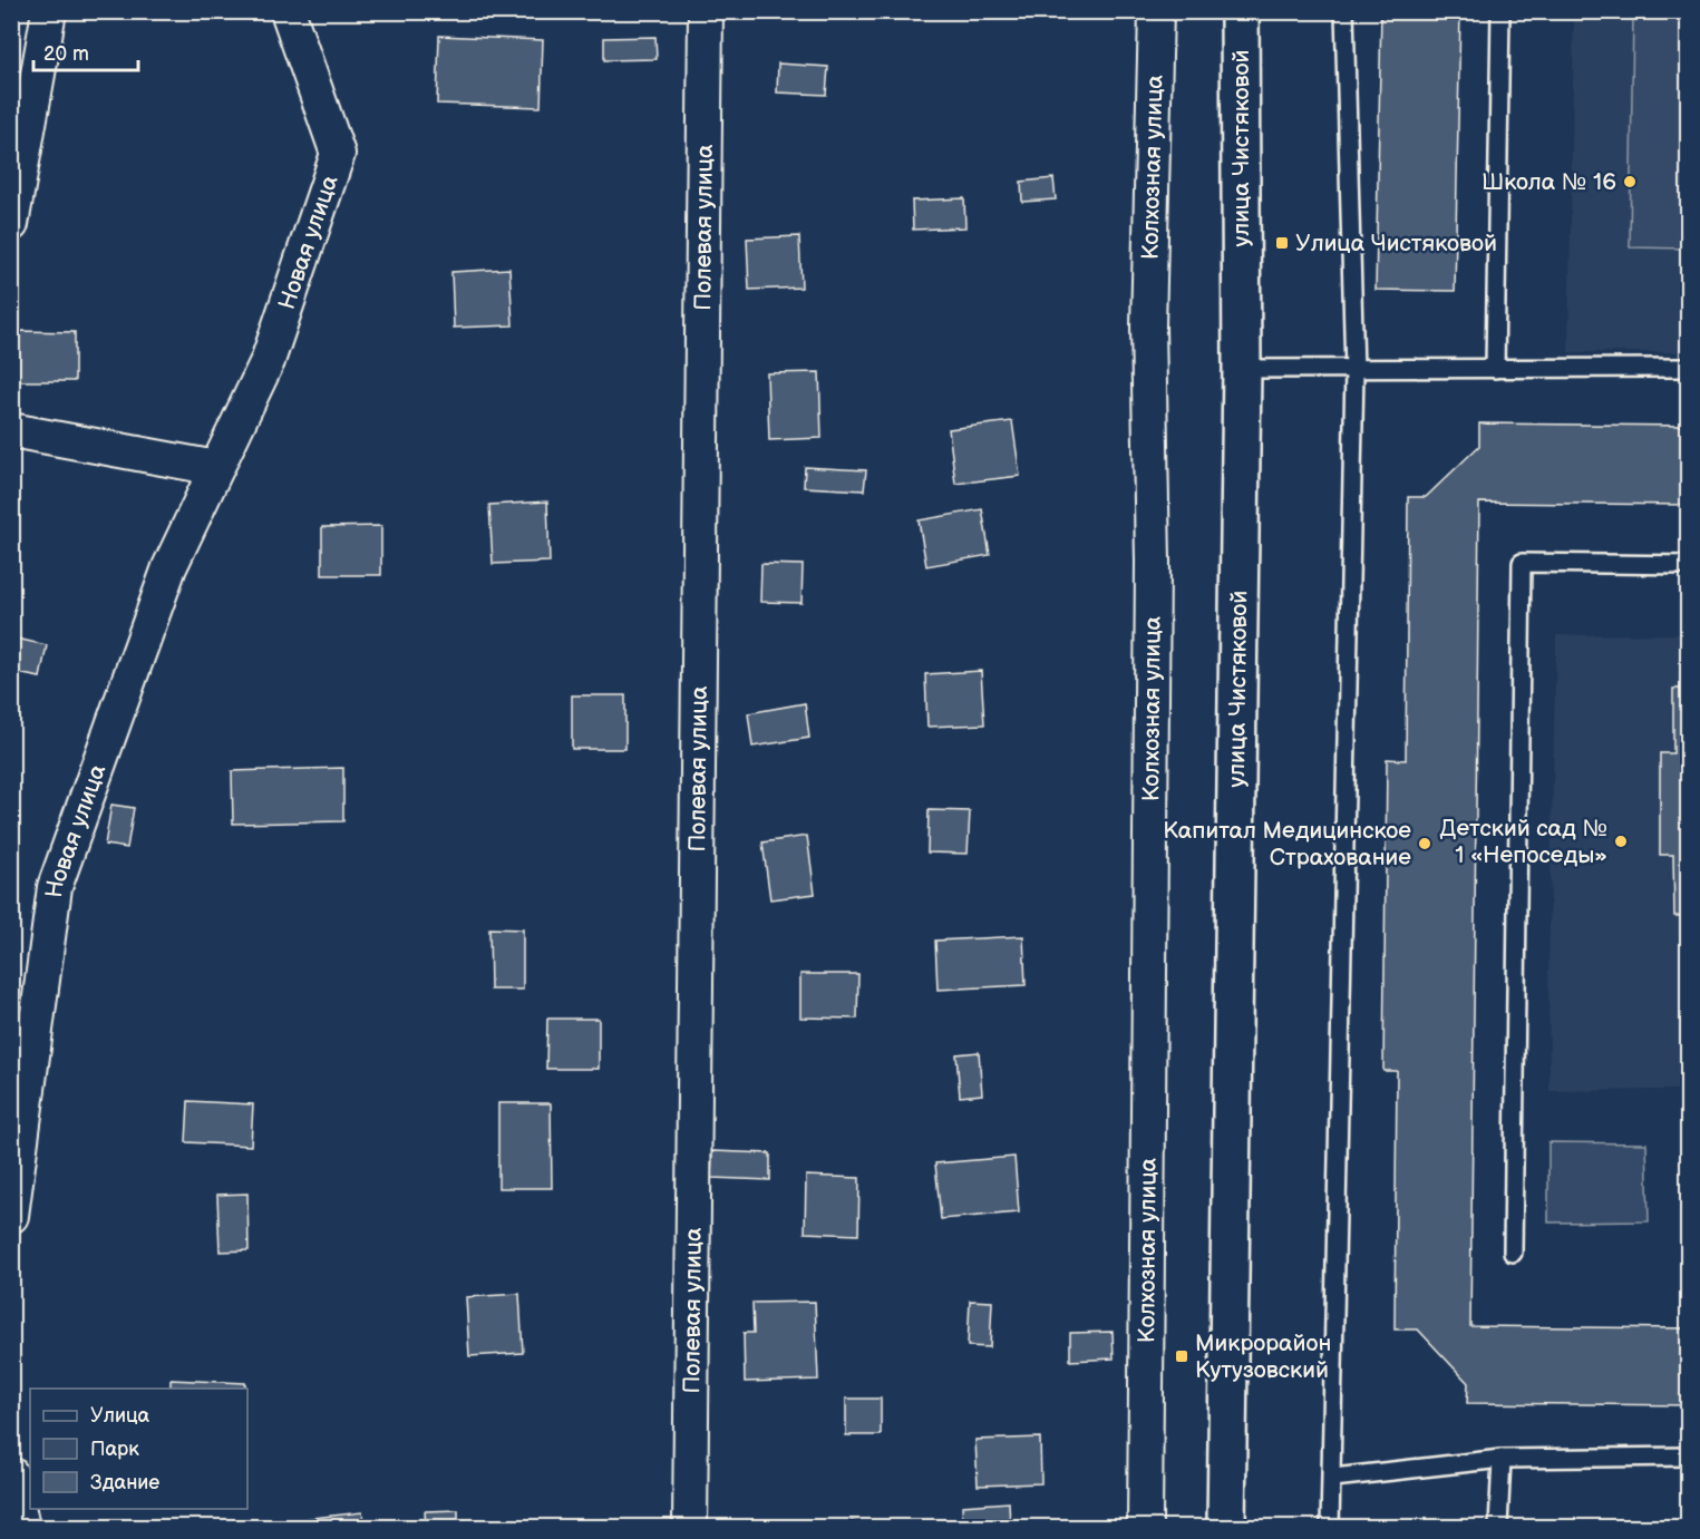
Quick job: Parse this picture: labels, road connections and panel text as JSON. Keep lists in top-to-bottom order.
{
  "streets": {
    "street": [
      "улица Чистяковой",
      "Колхозная улица",
      "Полевая улица",
      "Новая улица"
    ]
  },
  "places": {
    "other": ["Школа № 16", "Детский сад № 1 «Непоседы»", "Капитал Медицинское Страхование"],
    "transit": ["Улица Чистяковой", "Микрорайон Кутузовский"]
  },
  "legend": ["Улица", "Парк", "Здание"],
  "scale_bar": "20 m"
}
